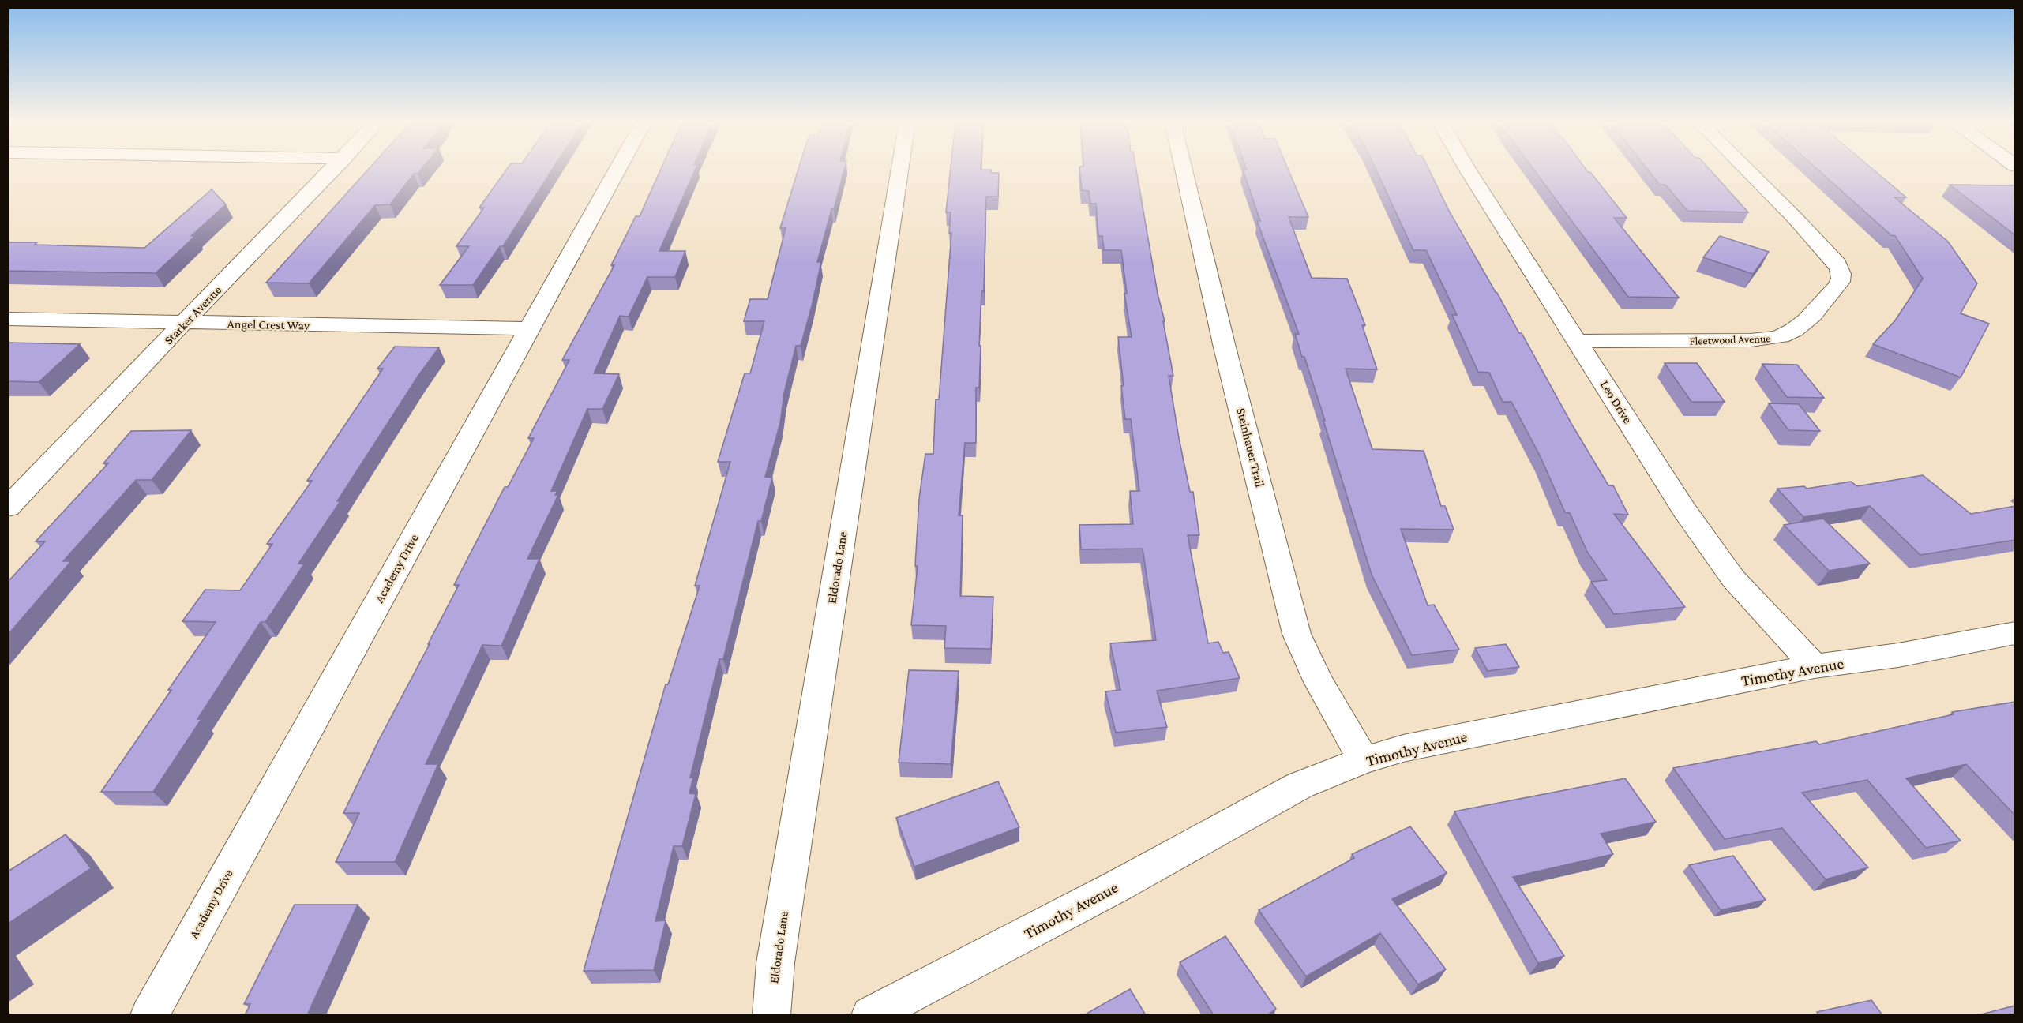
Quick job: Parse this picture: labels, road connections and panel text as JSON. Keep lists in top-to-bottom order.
{
  "streets": {
    "street": [
      "Starker Avenue",
      "Angel Crest Way",
      "Fleetwood Avenue",
      "Leo Drive",
      "Steinhauer Trail",
      "Eldorado Lane",
      "Academy Drive",
      "Timothy Avenue"
    ]
  },
  "crossings": [
    ["Starker Avenue", "Angel Crest Way"],
    ["Angel Crest Way", "Academy Drive"],
    ["Fleetwood Avenue", "Leo Drive"],
    ["Leo Drive", "Timothy Avenue"],
    ["Steinhauer Trail", "Timothy Avenue"]
  ]
}
